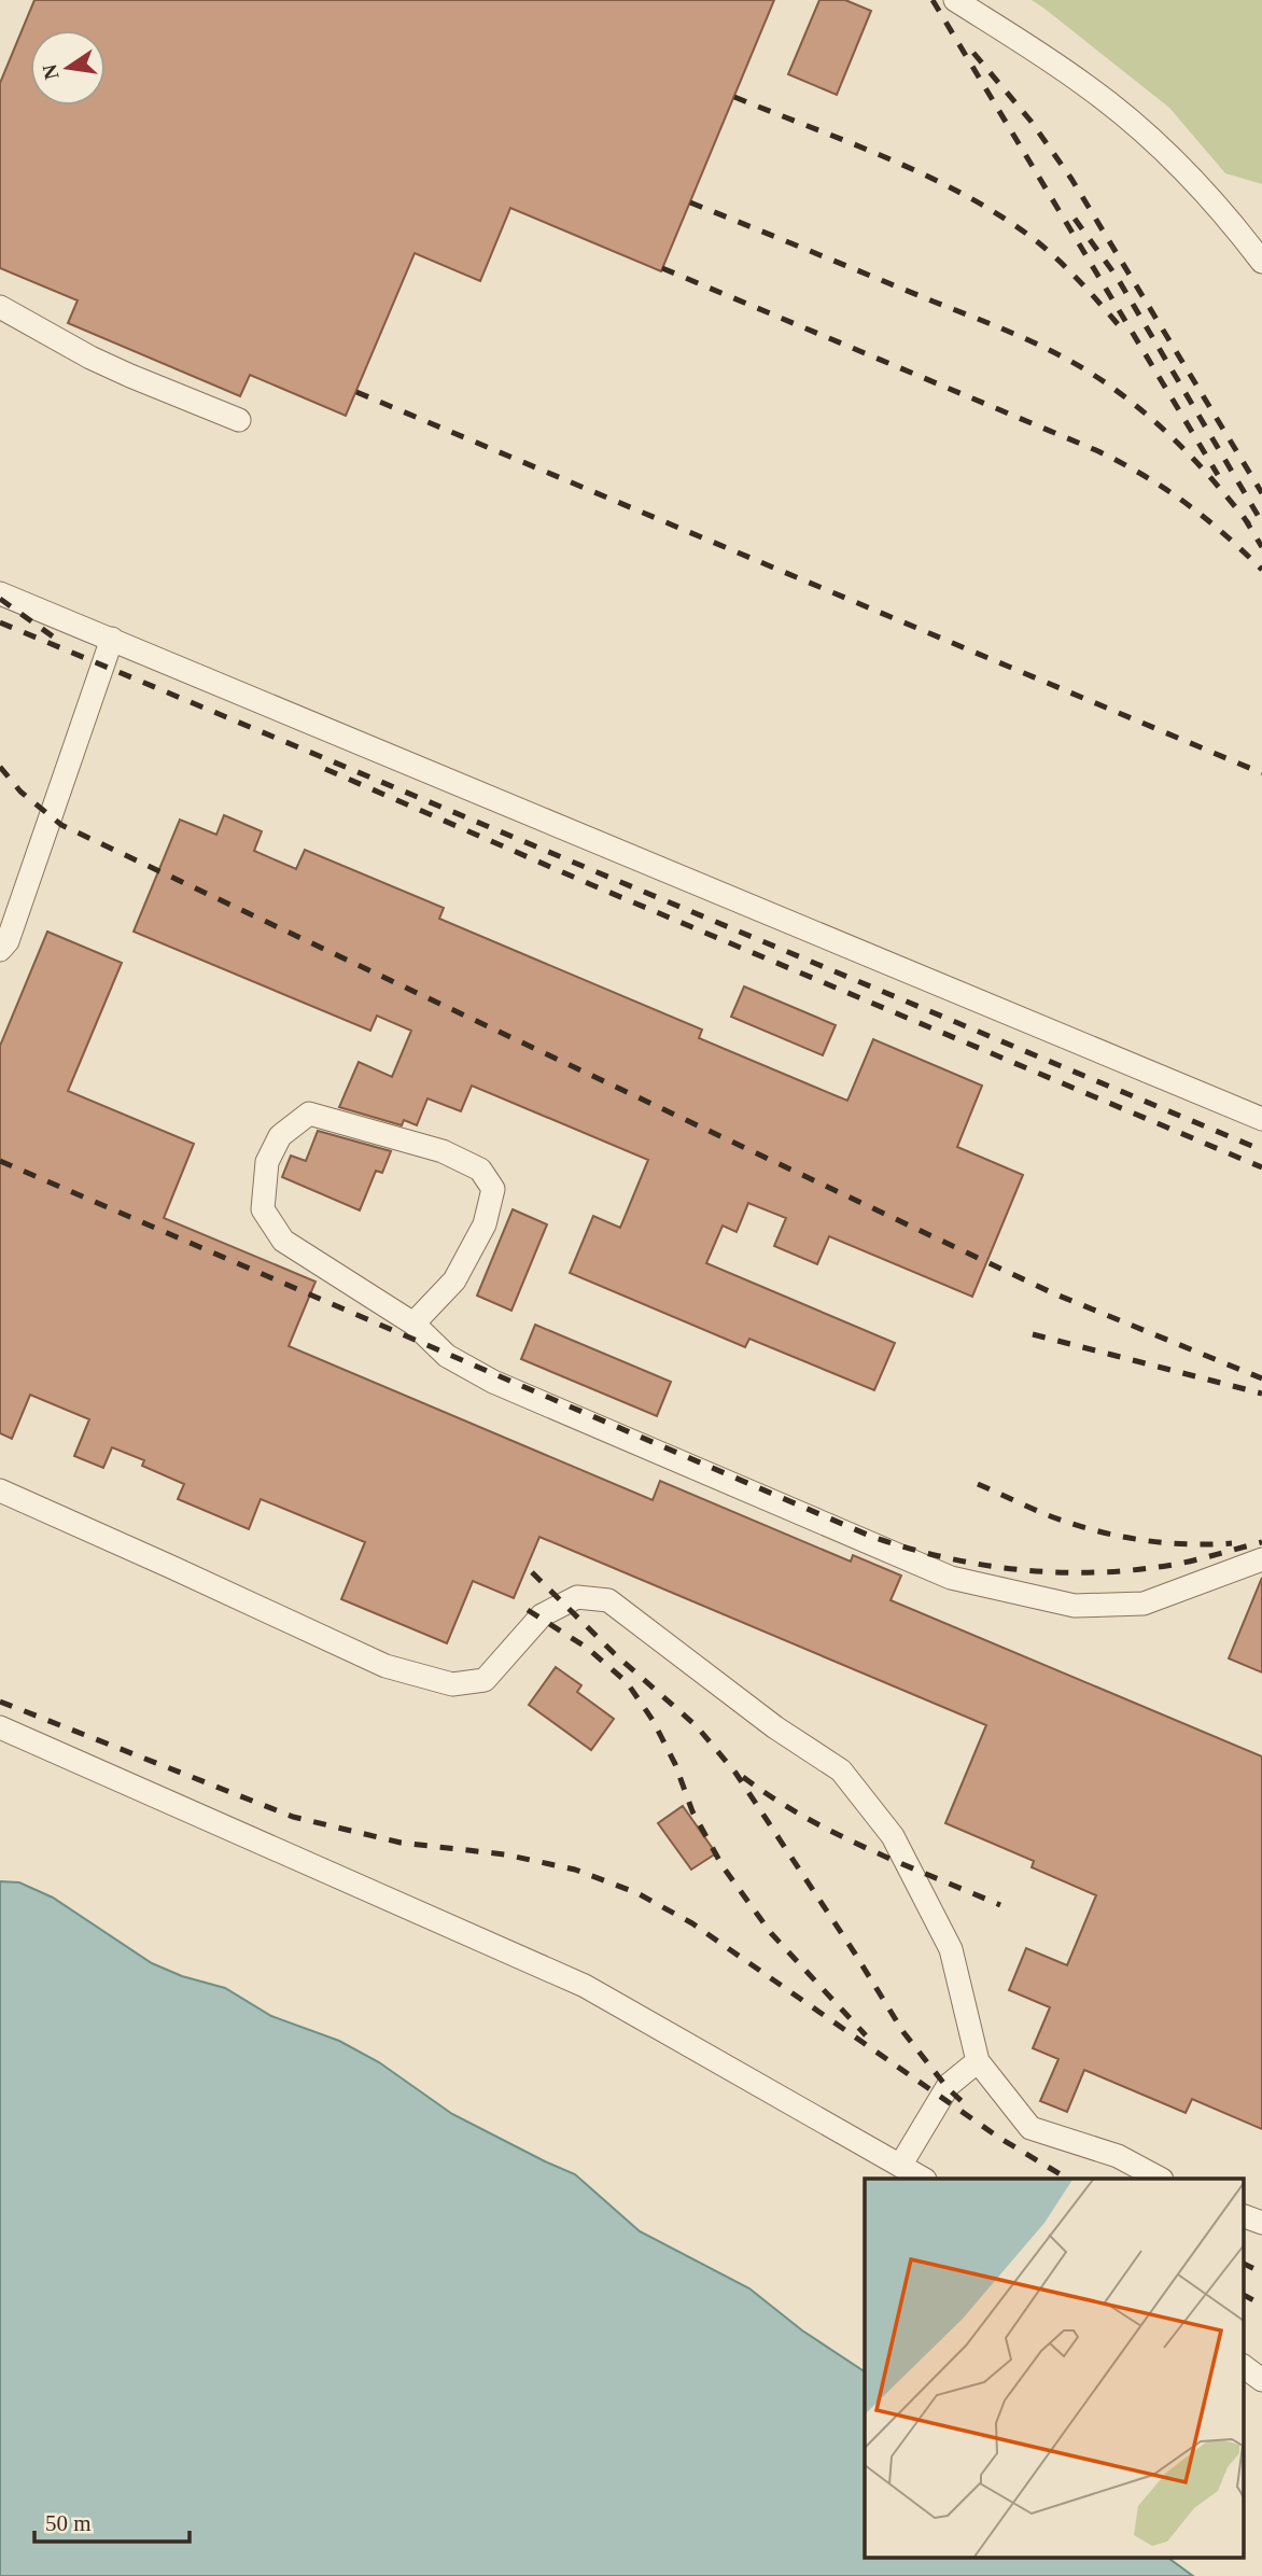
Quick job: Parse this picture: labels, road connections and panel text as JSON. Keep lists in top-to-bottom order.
{
  "scale_bar": "50 m",
  "north": "left"
}
